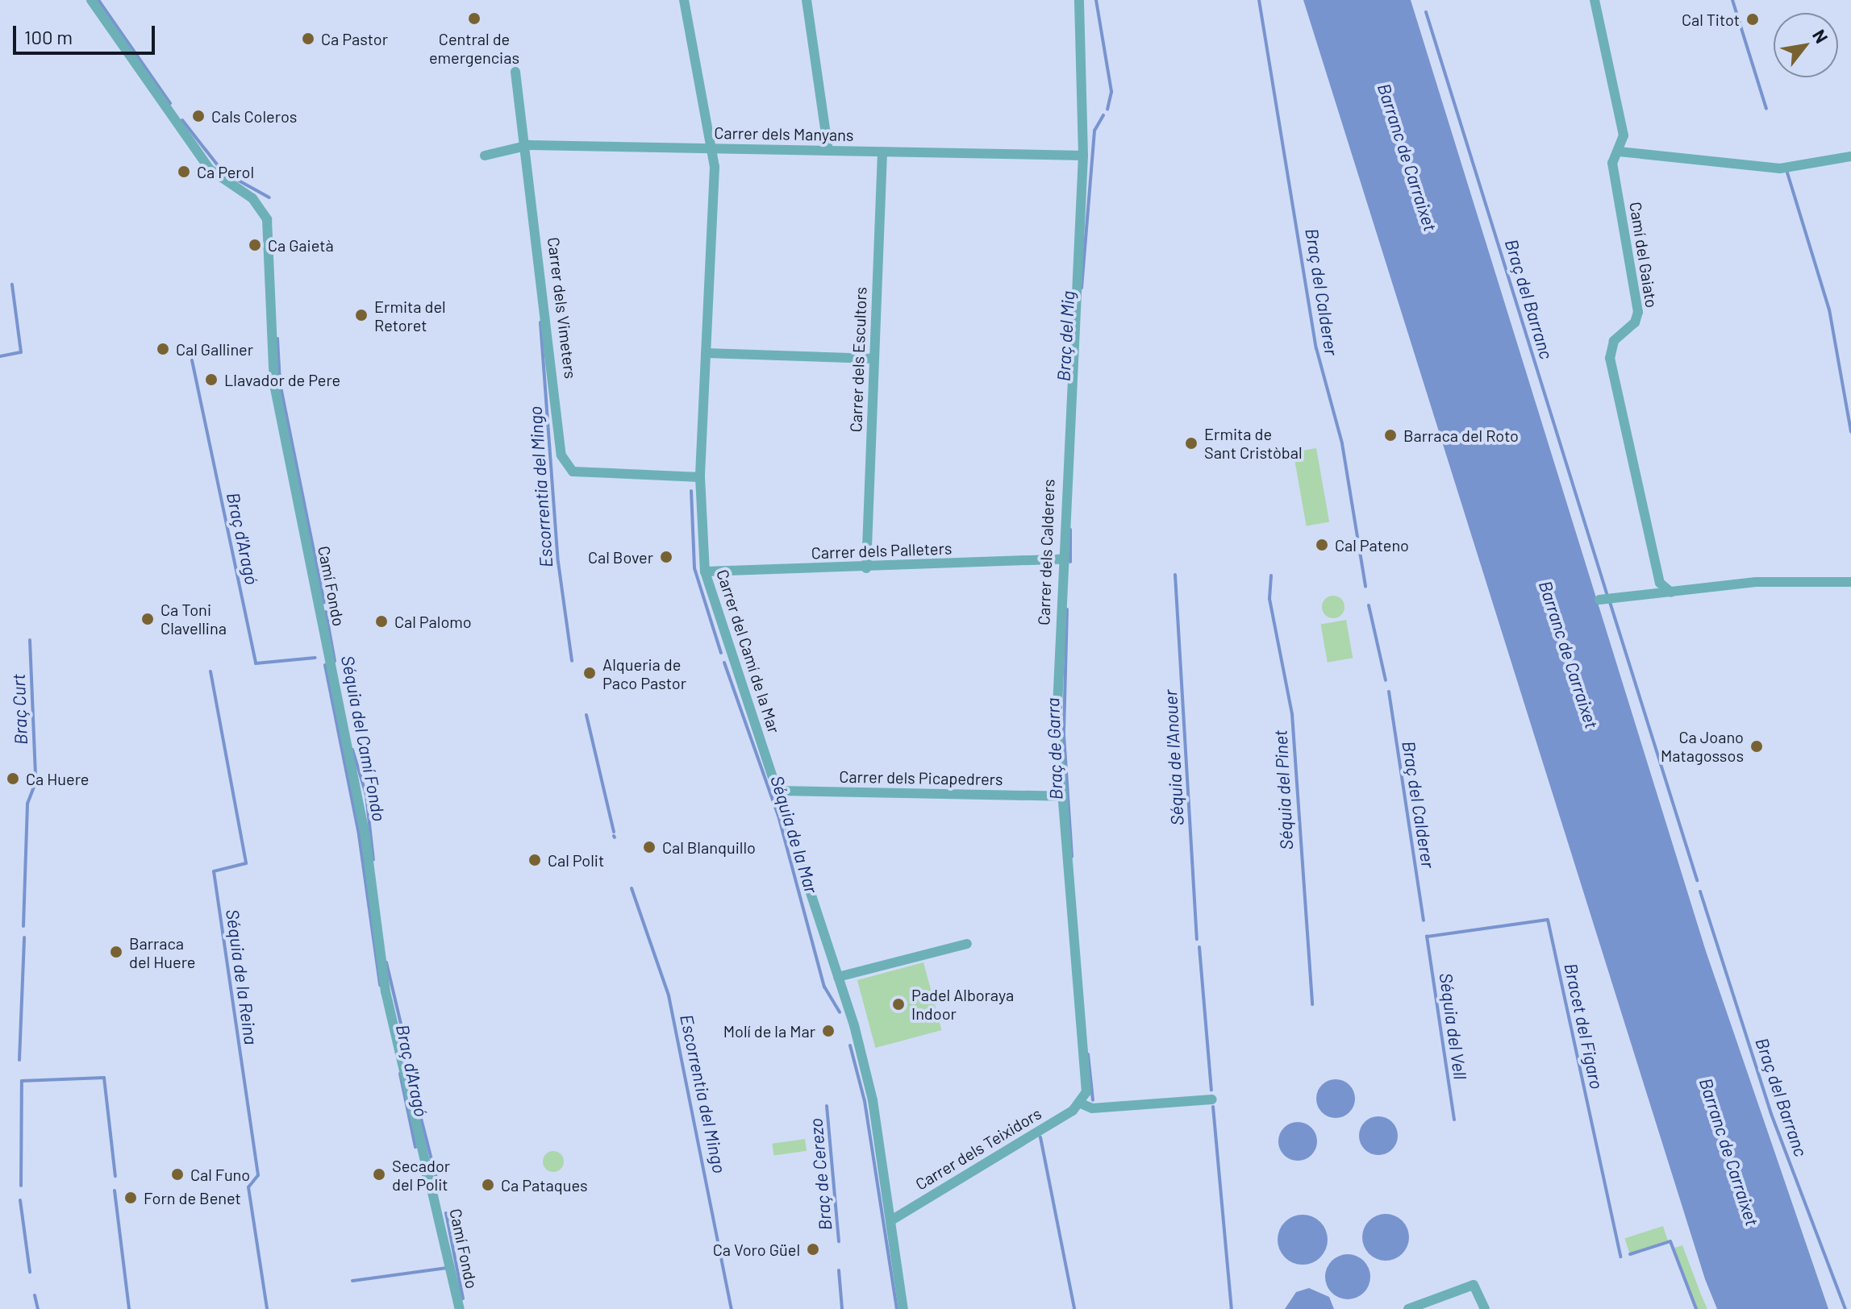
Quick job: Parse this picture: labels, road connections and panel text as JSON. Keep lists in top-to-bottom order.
{
  "streets": {
    "street": [
      "Carrer dels Manyans",
      "Camí del Gaiato",
      "Carrer dels Vimeters",
      "Carrer dels Escultors",
      "Carrer dels Palleters",
      "Carrer dels Calderers",
      "Camí Fondo",
      "Carrer del Camí de la Mar",
      "Carrer dels Picapedrers",
      "Carrer dels Teixidors"
    ]
  },
  "crossings": [
    ["Carrer dels Manyans", "Carrer dels Vimeters"],
    ["Carrer dels Manyans", "Carrer dels Escultors"],
    ["Carrer dels Manyans", "Carrer dels Calderers"],
    ["Carrer dels Manyans", "Carrer del Camí de la Mar"],
    ["Carrer dels Vimeters", "Carrer del Camí de la Mar"],
    ["Carrer dels Escultors", "Carrer dels Palleters"],
    ["Carrer dels Palleters", "Carrer dels Calderers"],
    ["Carrer dels Palleters", "Carrer del Camí de la Mar"],
    ["Carrer dels Calderers", "Carrer dels Picapedrers"],
    ["Carrer dels Calderers", "Carrer dels Teixidors"],
    ["Carrer del Camí de la Mar", "Carrer dels Picapedrers"],
    ["Carrer del Camí de la Mar", "Carrer dels Teixidors"]
  ],
  "water": [
    "Barranc de Carraixet",
    "Braç del Calderer",
    "Braç del Barranc",
    "Braç del Mig",
    "Escorrentia del Mingo",
    "Braç d'Aragó",
    "Braç Curt",
    "Séquia del Camí Fondo",
    "Braç de Garra",
    "Séquia de l'Anouer",
    "Séquia del Pinet",
    "Séquia de la Mar",
    "Séquia de la Reina",
    "Séquia del Vell",
    "Bracet del Figaro",
    "Braç de Cerezo"
  ],
  "places": [
    "Central de emergencias",
    "Cal Titot",
    "Ca Pastor",
    "Cals Coleros",
    "Ca Perol",
    "Ca Gaietà",
    "Ermita del Retoret",
    "Cal Galliner",
    "Llavador de Pere",
    "Barraca del Roto",
    "Ermita de Sant Cristòbal",
    "Cal Pateno",
    "Cal Bover",
    "Ca Toni Clavellina",
    "Cal Palomo",
    "Alqueria de Paco Pastor",
    "Ca Joano Matagossos",
    "Ca Huere",
    "Cal Blanquillo",
    "Cal Polit",
    "Barraca del Huere",
    "Padel Alboraya Indoor",
    "Molí de la Mar",
    "Cal Funo",
    "Secador del Polit",
    "Ca Pataques",
    "Forn de Benet",
    "Ca Voro Güel"
  ],
  "scale_bar": "100 m",
  "north": "top right"
}
